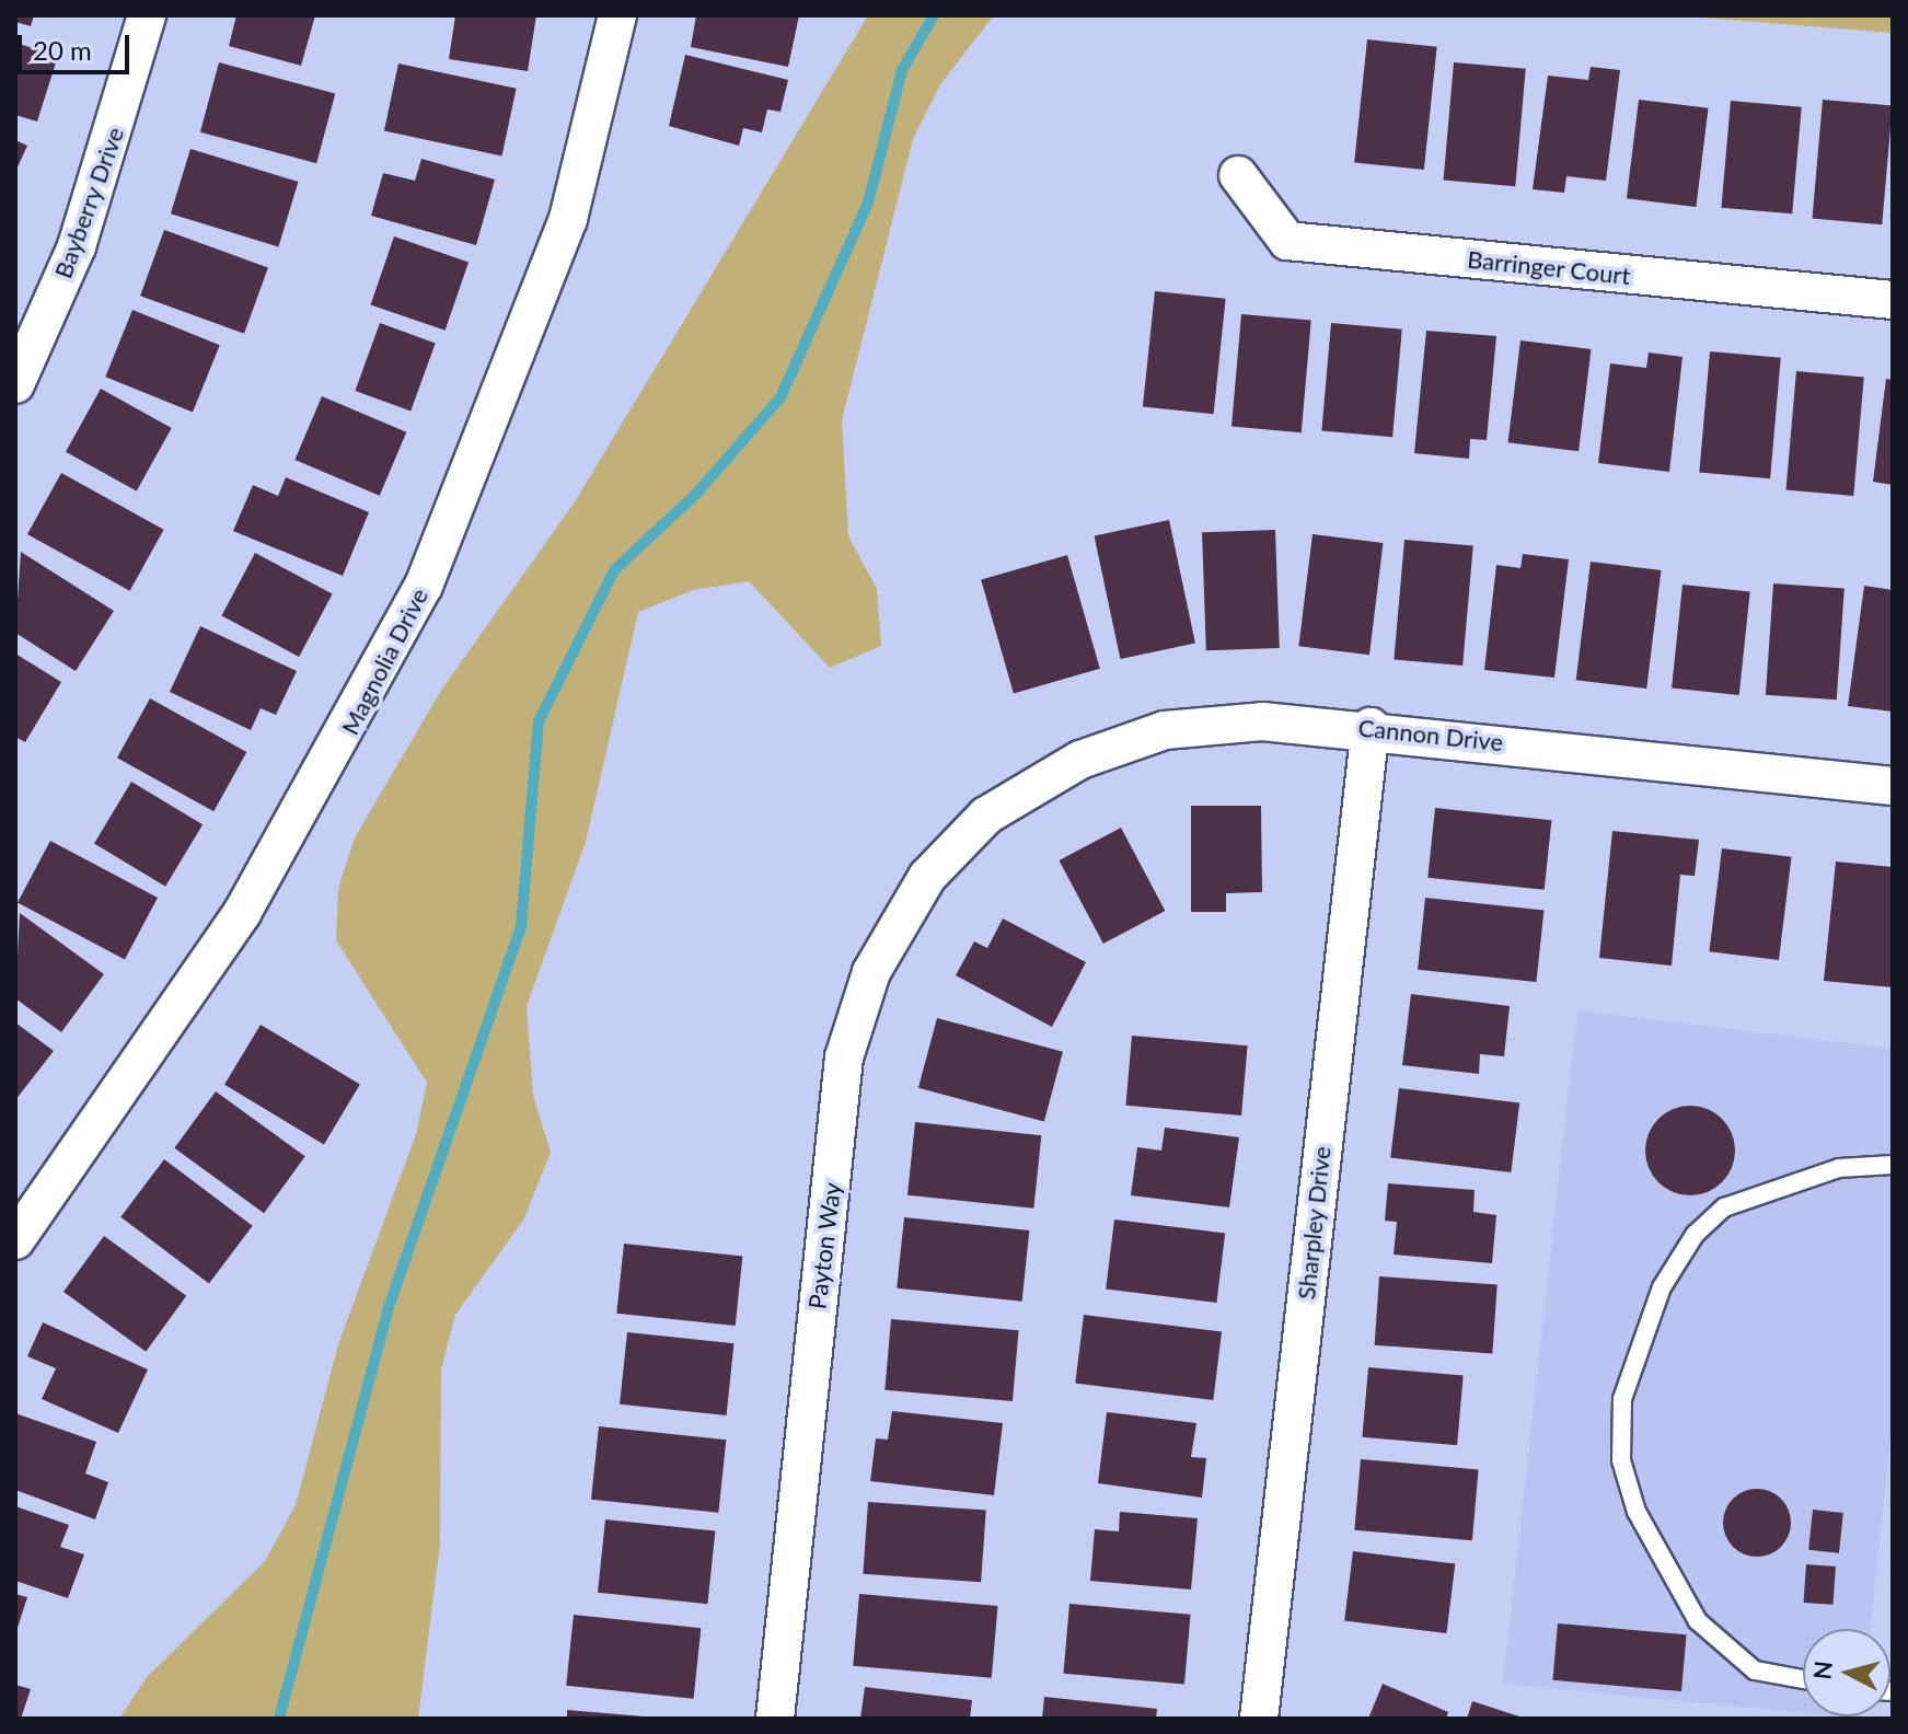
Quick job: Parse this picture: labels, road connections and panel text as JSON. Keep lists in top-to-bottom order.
{
  "streets": {
    "street": [
      "Bayberry Drive",
      "Barringer Court",
      "Magnolia Drive",
      "Cannon Drive",
      "Sharpley Drive",
      "Payton Way"
    ]
  },
  "crossings": [
    ["Cannon Drive", "Sharpley Drive"],
    ["Cannon Drive", "Payton Way"]
  ],
  "scale_bar": "20 m",
  "north": "left"
}
